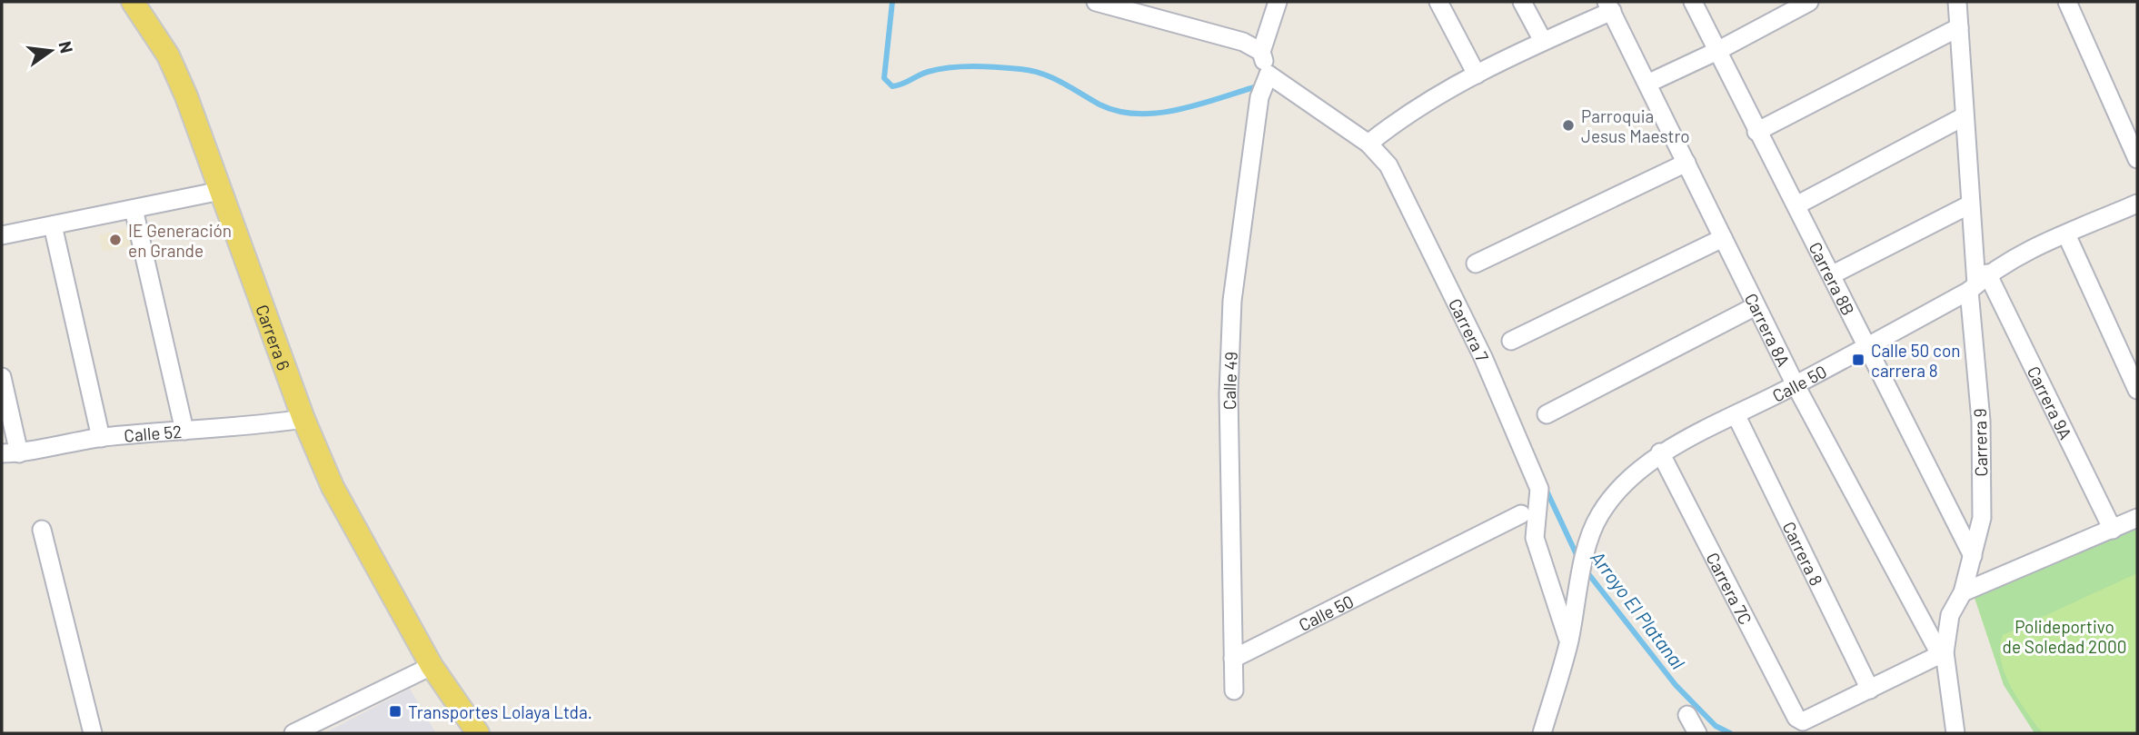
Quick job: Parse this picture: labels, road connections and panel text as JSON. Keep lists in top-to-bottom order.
{
  "streets": {
    "main road": ["Carrera 6"],
    "street": [
      "Carrera 8B",
      "Carrera 7",
      "Carrera 8A",
      "Calle 49",
      "Calle 50",
      "Carrera 9A",
      "Calle 52",
      "Carrera 9",
      "Carrera 8",
      "Carrera 7C"
    ]
  },
  "crossings": [
    ["Carrera 8B", "Calle 50"],
    ["Carrera 8B", "Carrera 9"],
    ["Carrera 7", "Calle 49"],
    ["Carrera 7", "Calle 50"],
    ["Carrera 8A", "Calle 50"],
    ["Carrera 8A", "Carrera 9"],
    ["Carrera 6", "Calle 52"],
    ["Calle 49", "Calle 50"],
    ["Calle 50", "Carrera 9A"],
    ["Calle 50", "Carrera 9"],
    ["Calle 50", "Carrera 8"],
    ["Calle 50", "Carrera 7C"],
    ["Carrera 9A", "Carrera 9"],
    ["Carrera 8", "Carrera 7C"]
  ],
  "water": ["Arroyo El Platanal"],
  "parks": ["Polideportivo de Soledad 2000"],
  "places": {
    "other": ["Parroquia Jesus Maestro", "IE Generación en Grande"],
    "transit": ["Calle 50 con carrera 8", "Transportes Lolaya Ltda."]
  },
  "north": "right"
}
